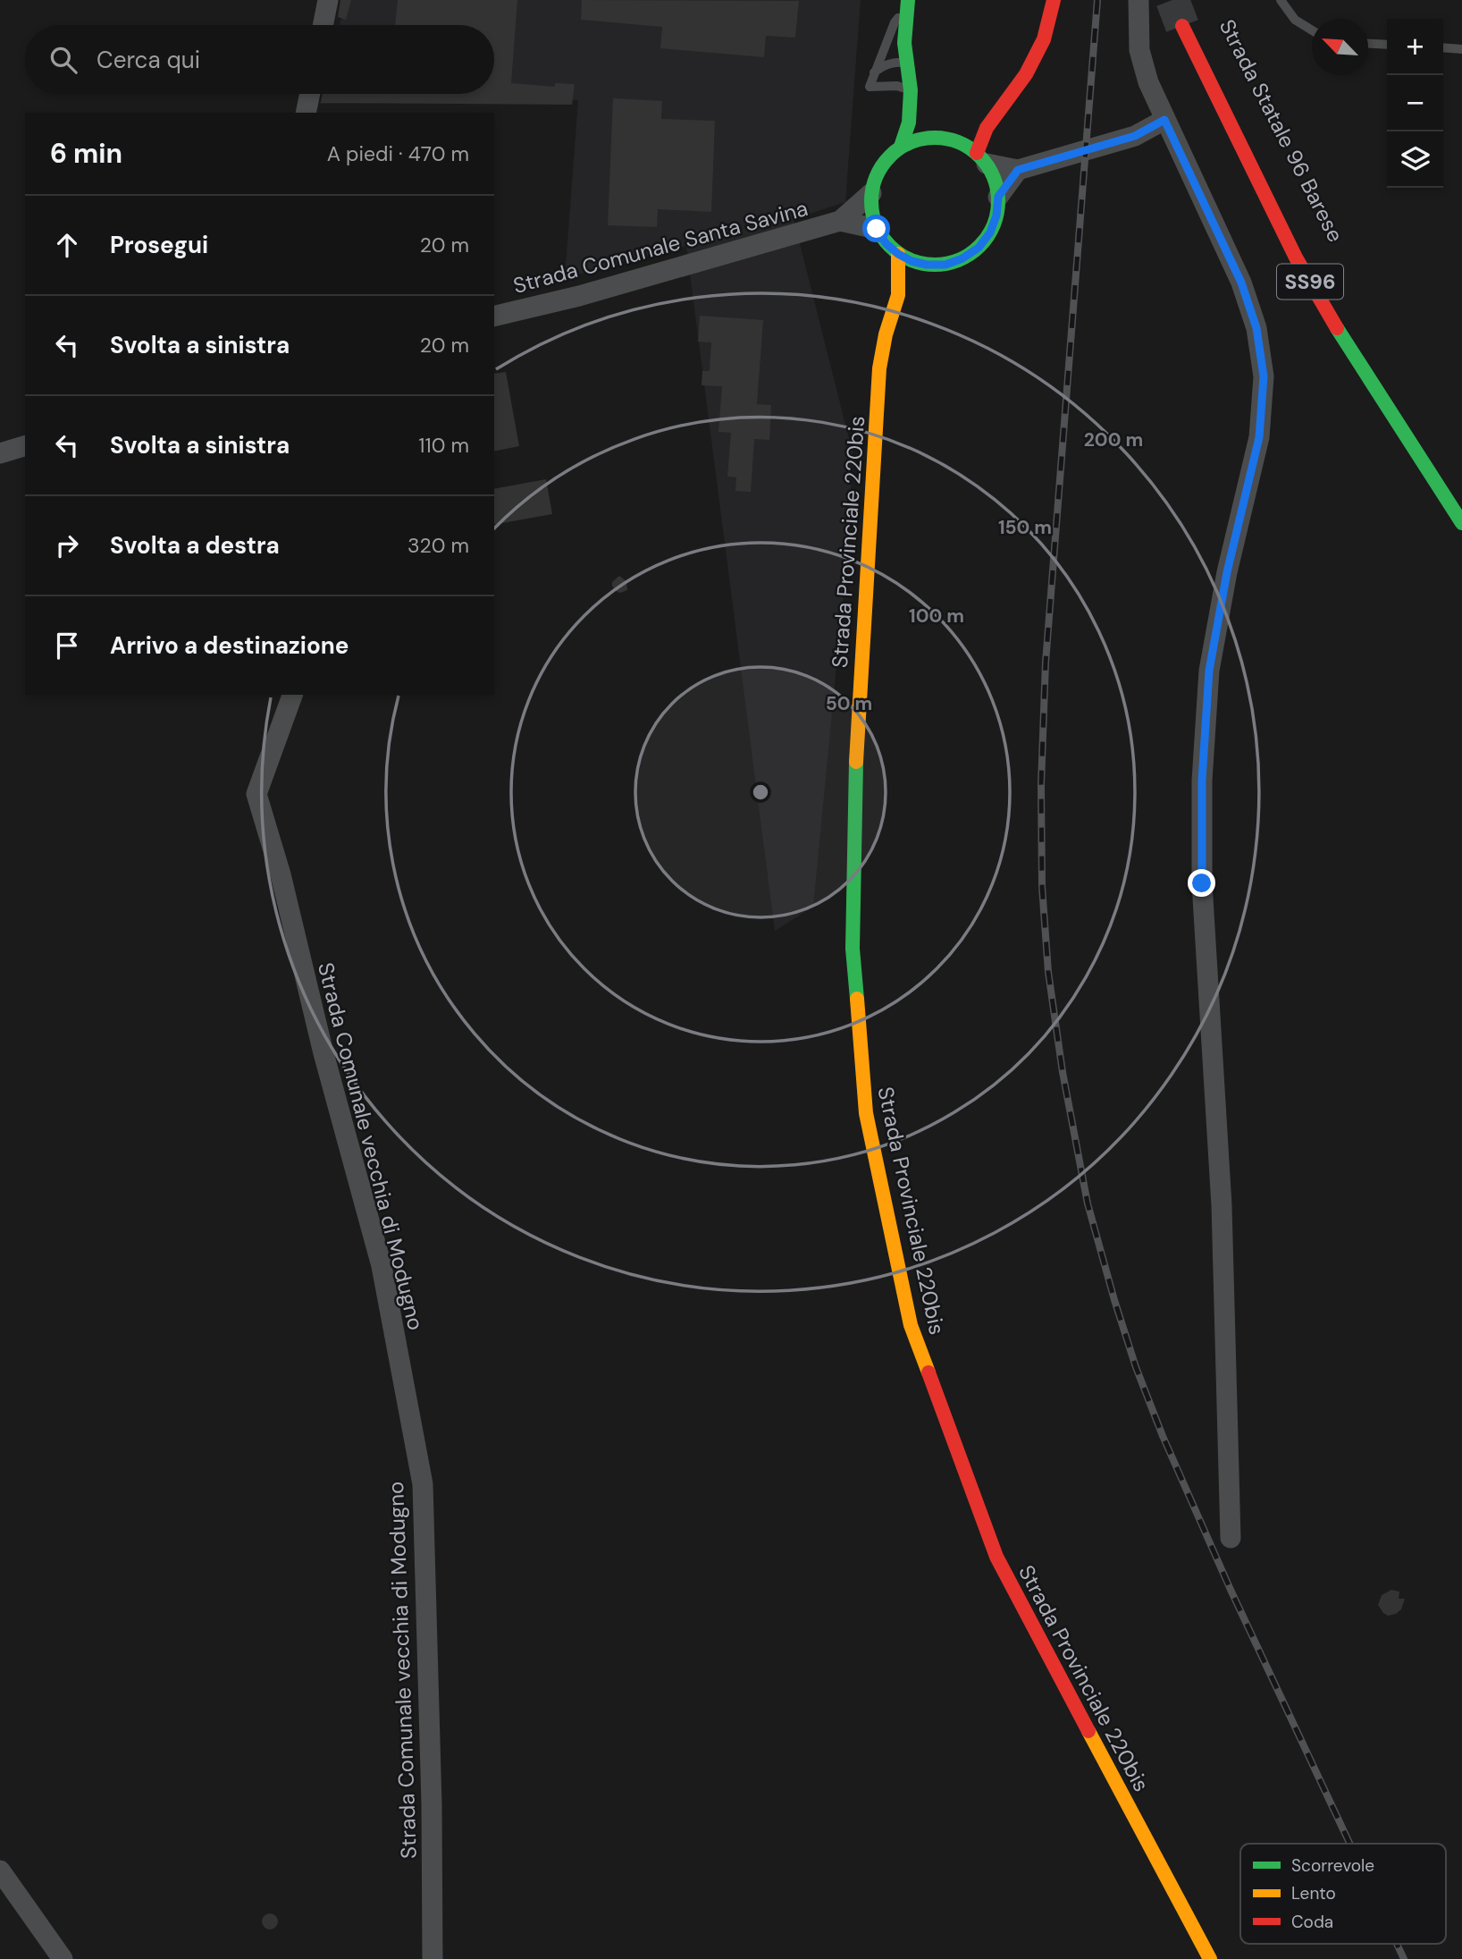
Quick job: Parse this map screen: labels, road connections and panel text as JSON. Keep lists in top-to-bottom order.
{
  "streets": {
    "main road": ["Strada Statale 96 Barese", "SS96", "Strada Provinciale 220bis"],
    "street": ["Strada Comunale Santa Savina", "Strada Comunale vecchia di Modugno"]
  },
  "crossings": [
    ["Strada Comunale Santa Savina", "Strada Provinciale 220bis"]
  ],
  "legend": ["Scorrevole", "Lento", "Coda"],
  "north": "top left",
  "page": {
    "map_buttons": ["+", "−"],
    "search": "Cerca qui",
    "heading": ["6 min", "A piedi · 470 m"],
    "list": [
      ["Prosegui", "20 m"],
      ["Svolta a sinistra", "20 m"],
      ["Svolta a sinistra", "110 m"],
      ["Svolta a destra", "320 m"],
      "Arrivo a destinazione"
    ]
  },
  "rings": [
    "200 m",
    "150 m",
    "100 m",
    "50 m"
  ]
}
